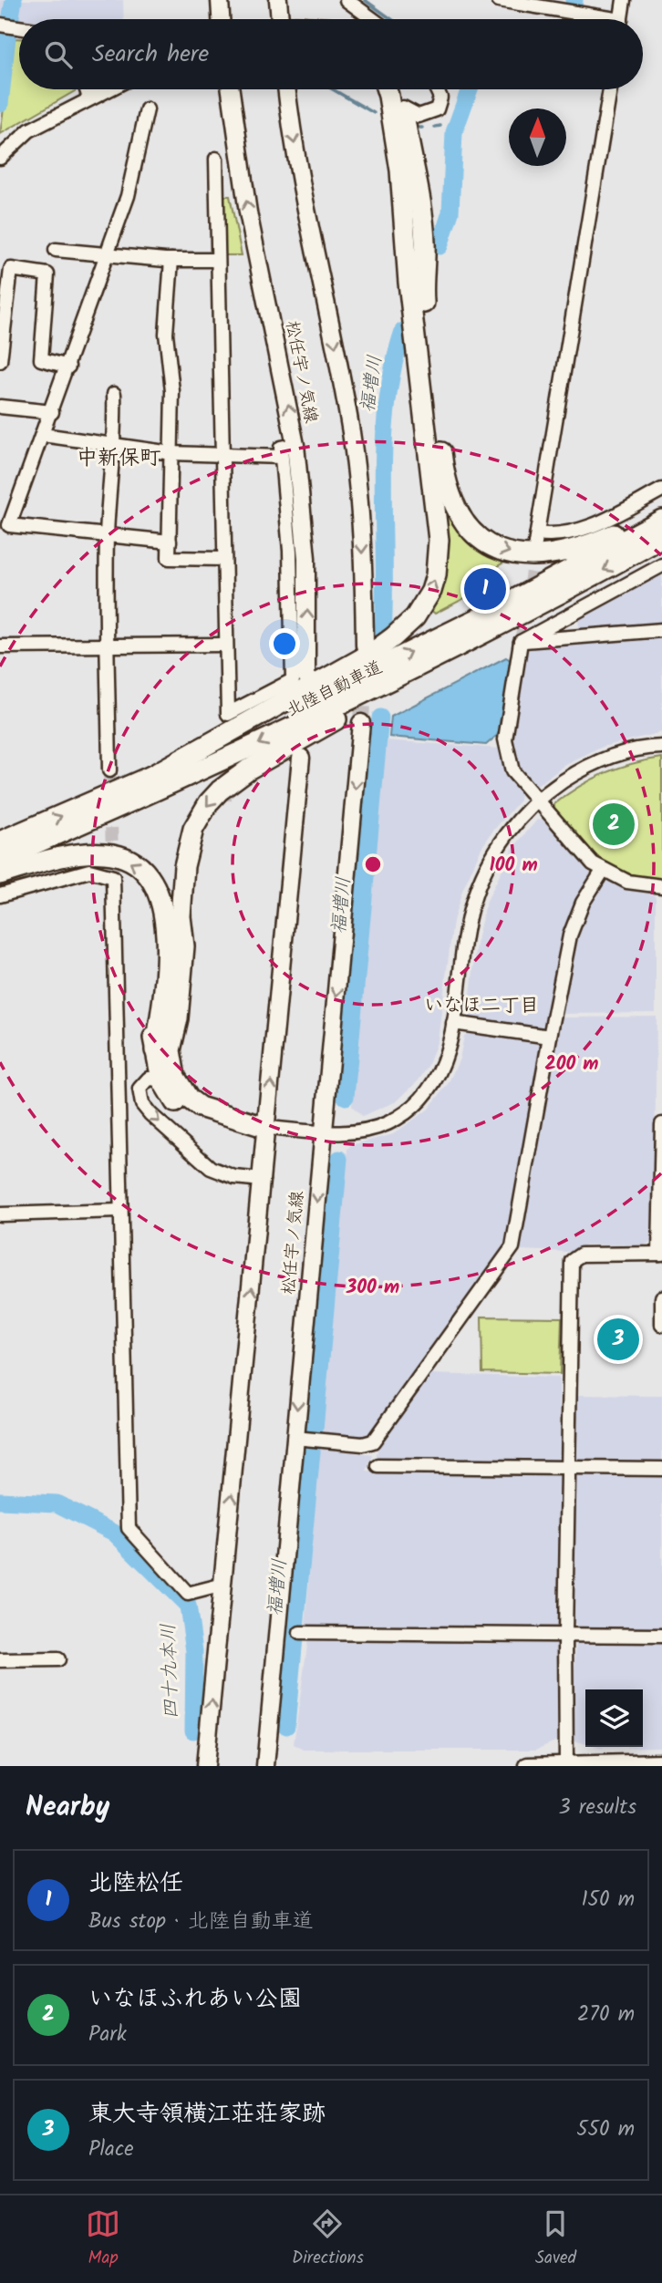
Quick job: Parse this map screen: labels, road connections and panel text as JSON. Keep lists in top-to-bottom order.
{
  "streets": {
    "highway": ["北陸自動車道"],
    "main road": ["松任宇ノ気線"]
  },
  "districts": ["中新保町", "いなほ二丁目"],
  "water": ["福増川", "四十九本川"],
  "north": "top",
  "page": {
    "search": "Search here",
    "pins": ["1", "2", "3"],
    "heading": ["Nearby", "3 results"],
    "list": [
      {
        "mark": "1",
        "name": "北陸松任",
        "note": "Bus stop · 北陸自動車道",
        "value": "150 m"
      },
      {
        "mark": "2",
        "name": "いなほふれあい公園",
        "note": "Park",
        "value": "270 m"
      },
      {
        "mark": "3",
        "name": "東大寺領横江荘荘家跡",
        "note": "Place",
        "value": "550 m"
      }
    ],
    "nav": ["Map", "Directions", "Saved"]
  },
  "rings": ["100 m", "200 m", "300 m"]
}
